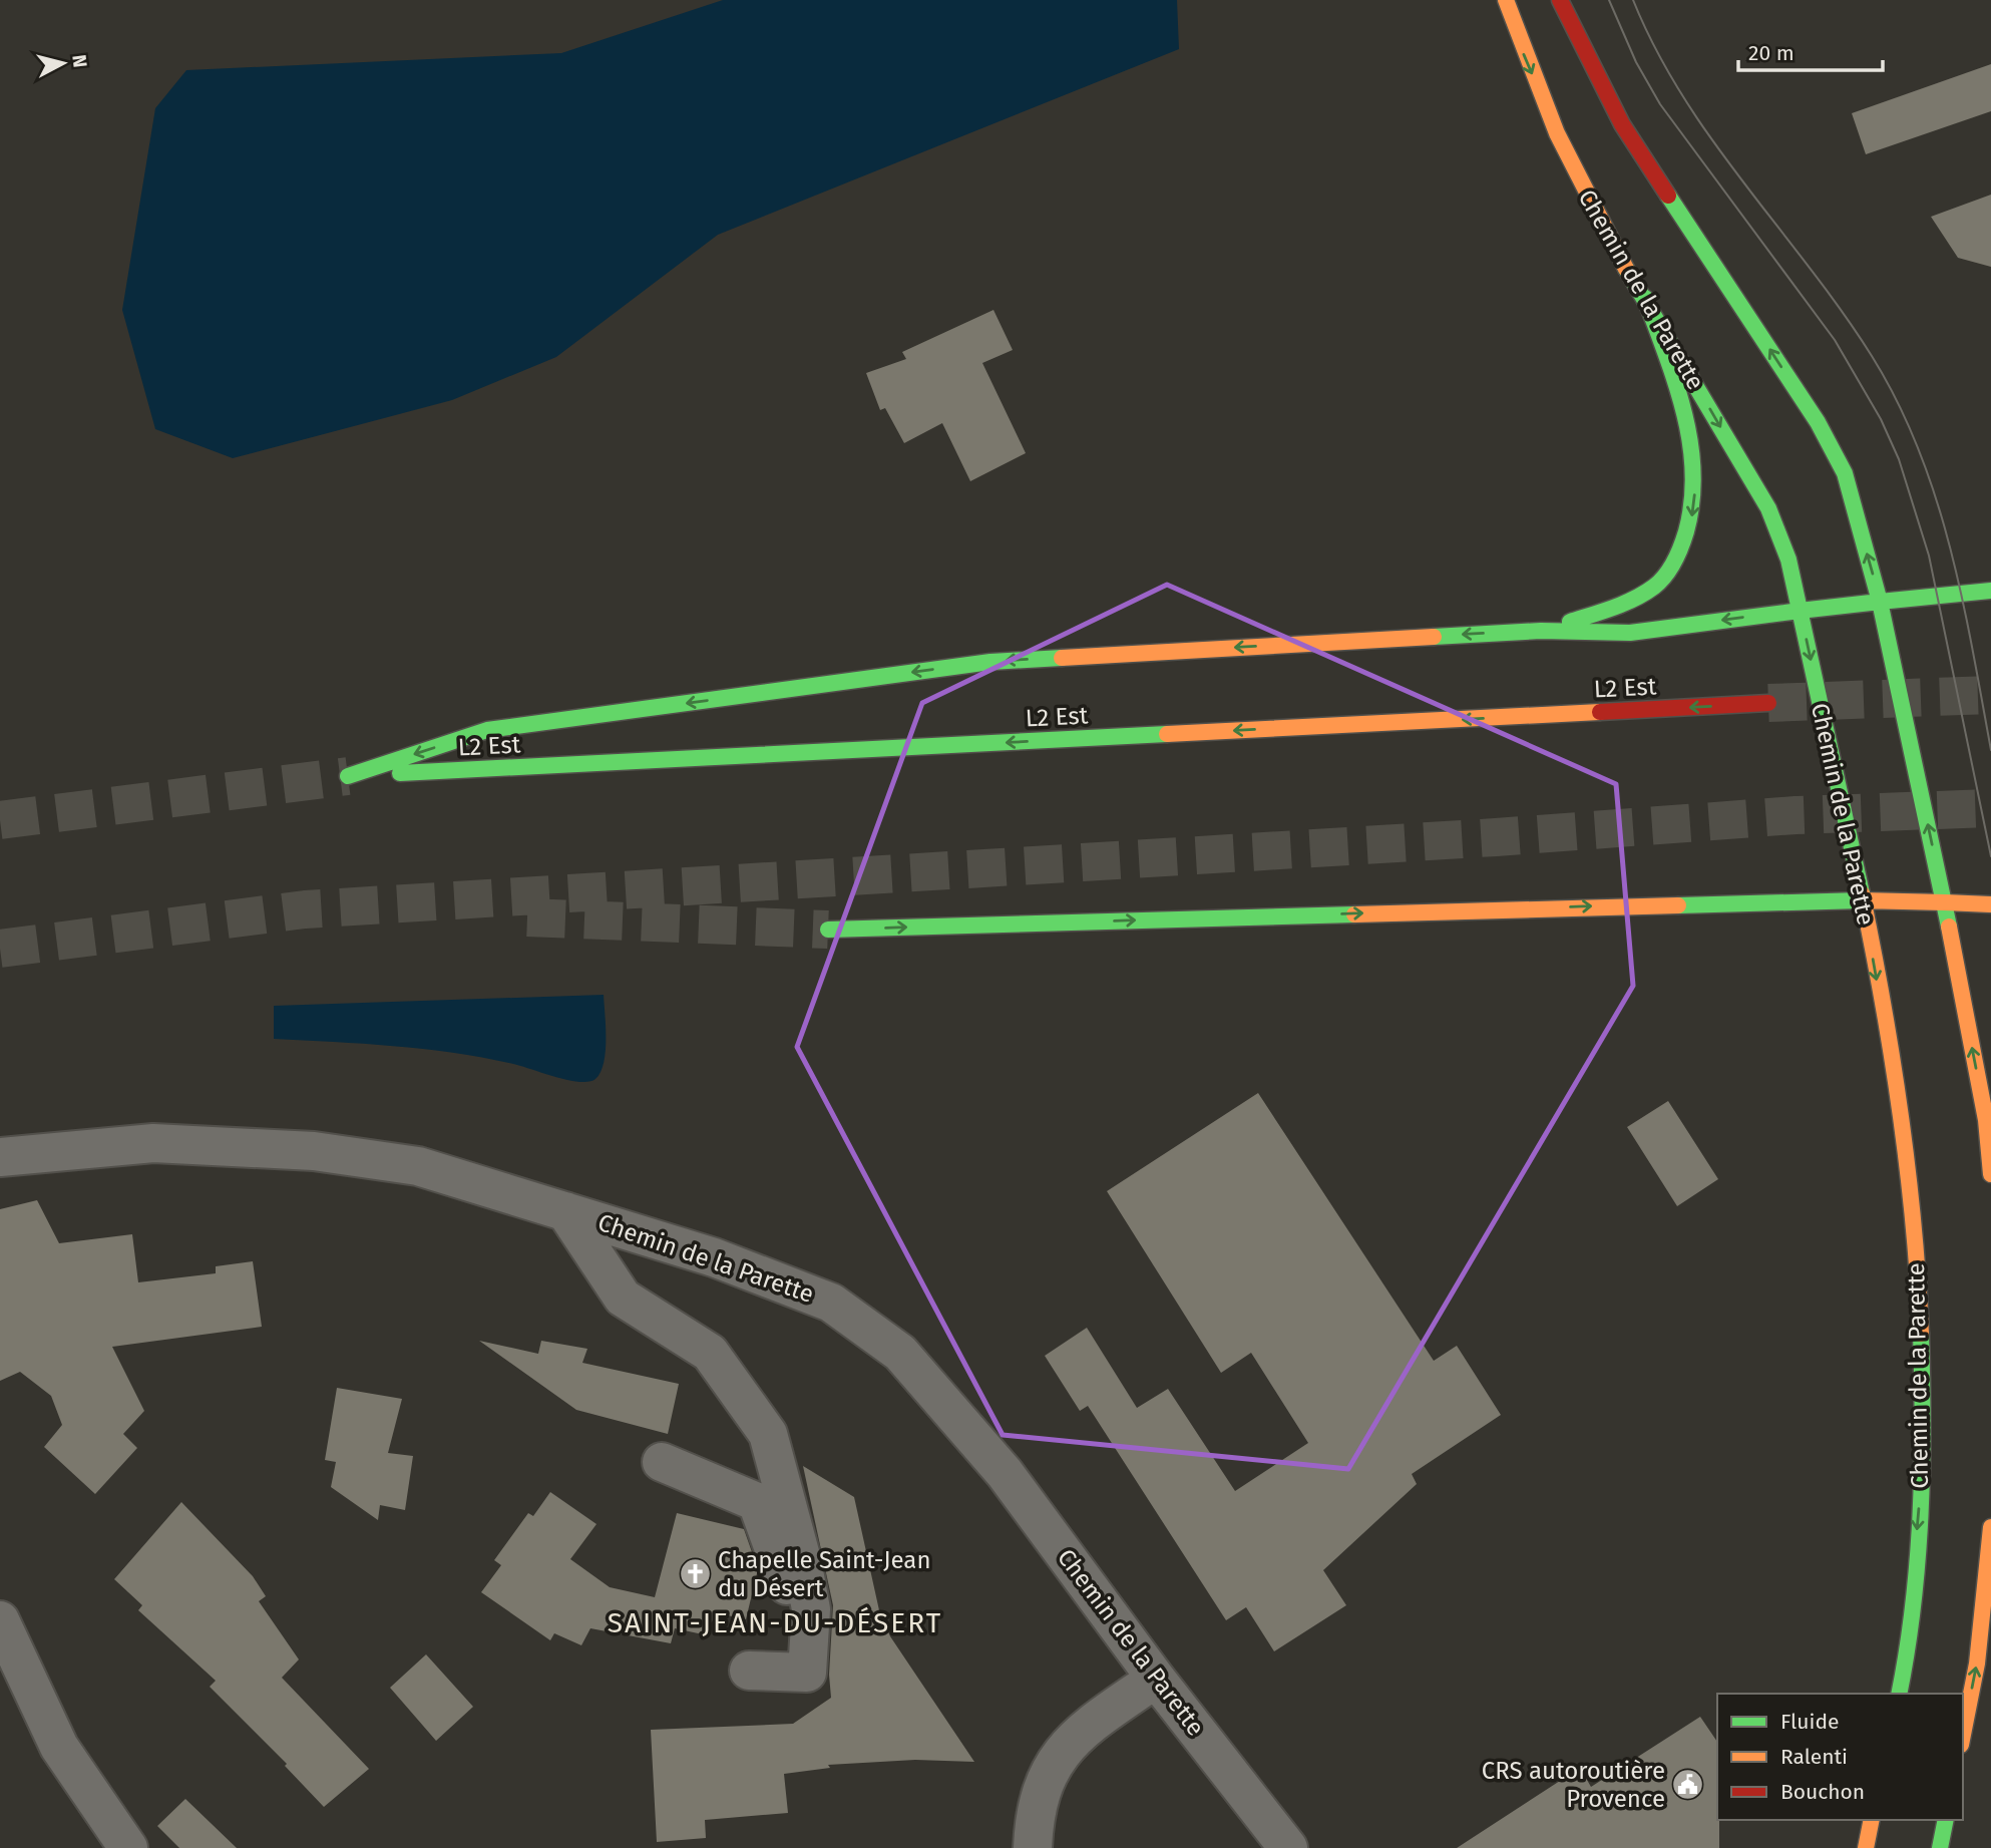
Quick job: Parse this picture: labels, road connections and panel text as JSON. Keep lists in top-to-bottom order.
{
  "streets": {
    "main road": ["Chemin de la Parette", "L2 Est"]
  },
  "districts": ["SAINT-JEAN-DU-DÉSERT"],
  "places": {
    "church": ["Chapelle Saint-Jean du Désert"],
    "public building": ["CRS autoroutière Provence"]
  },
  "legend": ["Fluide", "Ralenti", "Bouchon"],
  "scale_bar": "20 m",
  "north": "right"
}
